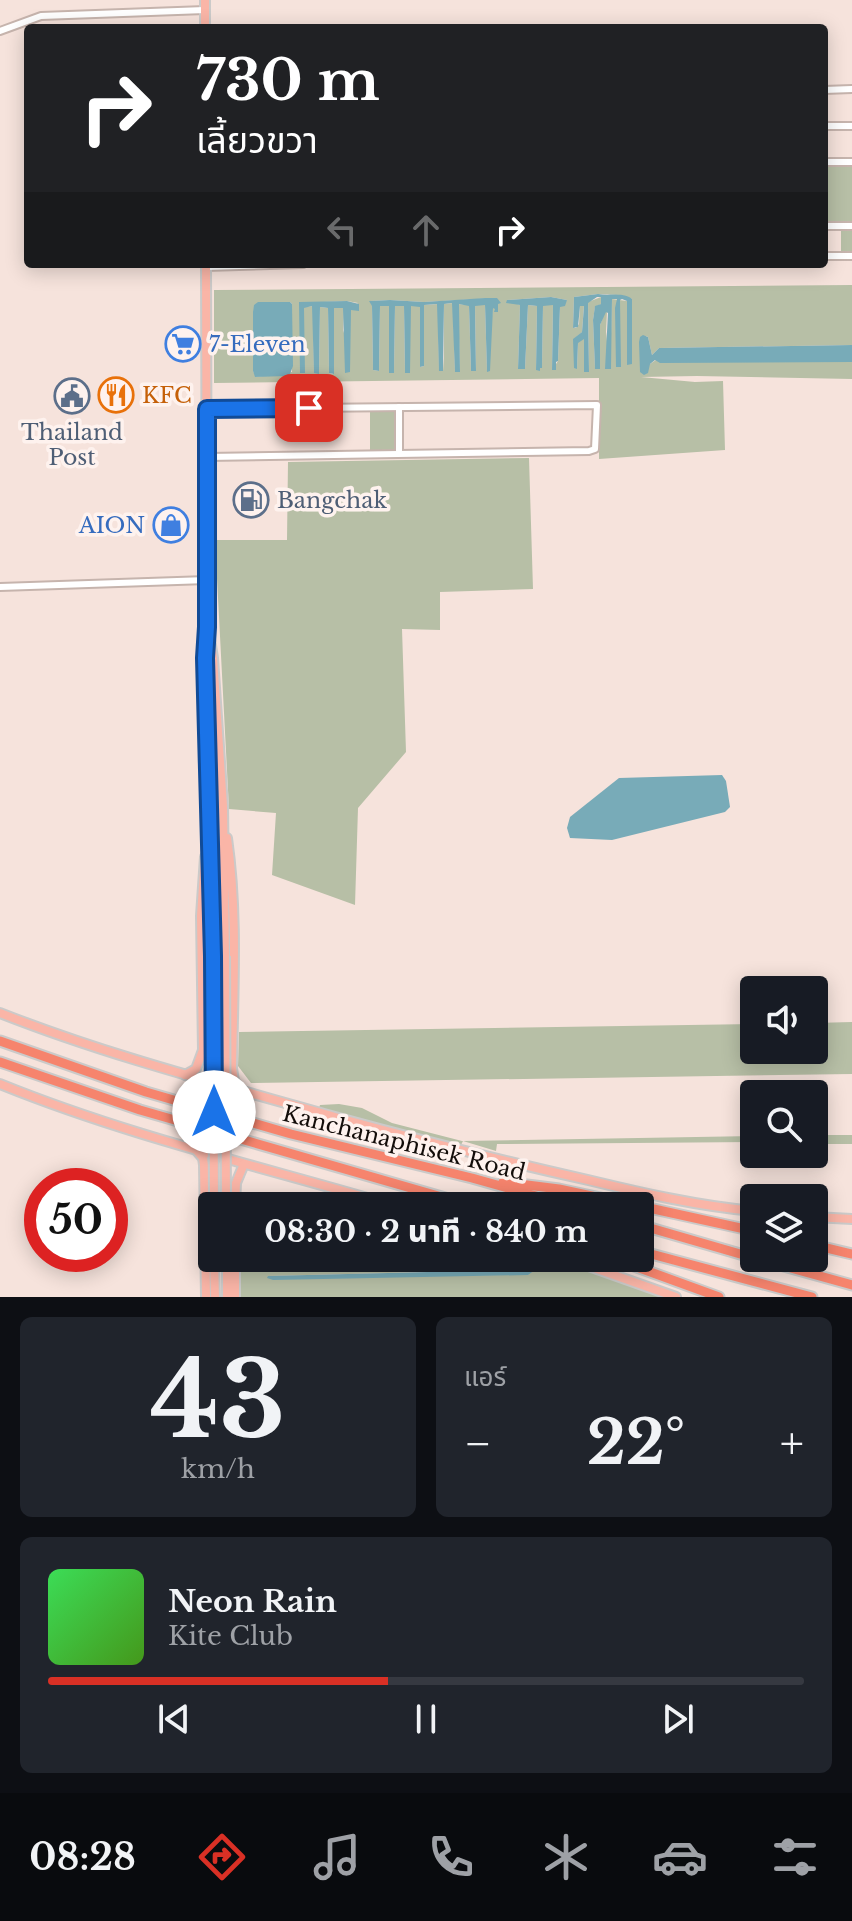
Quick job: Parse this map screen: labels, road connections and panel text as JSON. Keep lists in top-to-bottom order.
{
  "streets": {
    "highway": ["Kanchanaphisek Road"]
  },
  "places": {
    "supermarket": ["7-Eleven"],
    "restaurant": ["KFC"],
    "public building": ["Thailand Post"],
    "fuel station": ["Bangchak"],
    "shop": ["AION"]
  },
  "page": {
    "turn": ["730 m", "เลี้ยวขวา"],
    "limit": "50",
    "trip": "08:30 · 2 นาที · 840 m",
    "tile": [
      ["43", "km/h"],
      "แอร์"
    ],
    "heat": ["−", "22°", "+"],
    "song": ["Neon Rain", "Kite Club"],
    "tabs": "08:28"
  }
}
